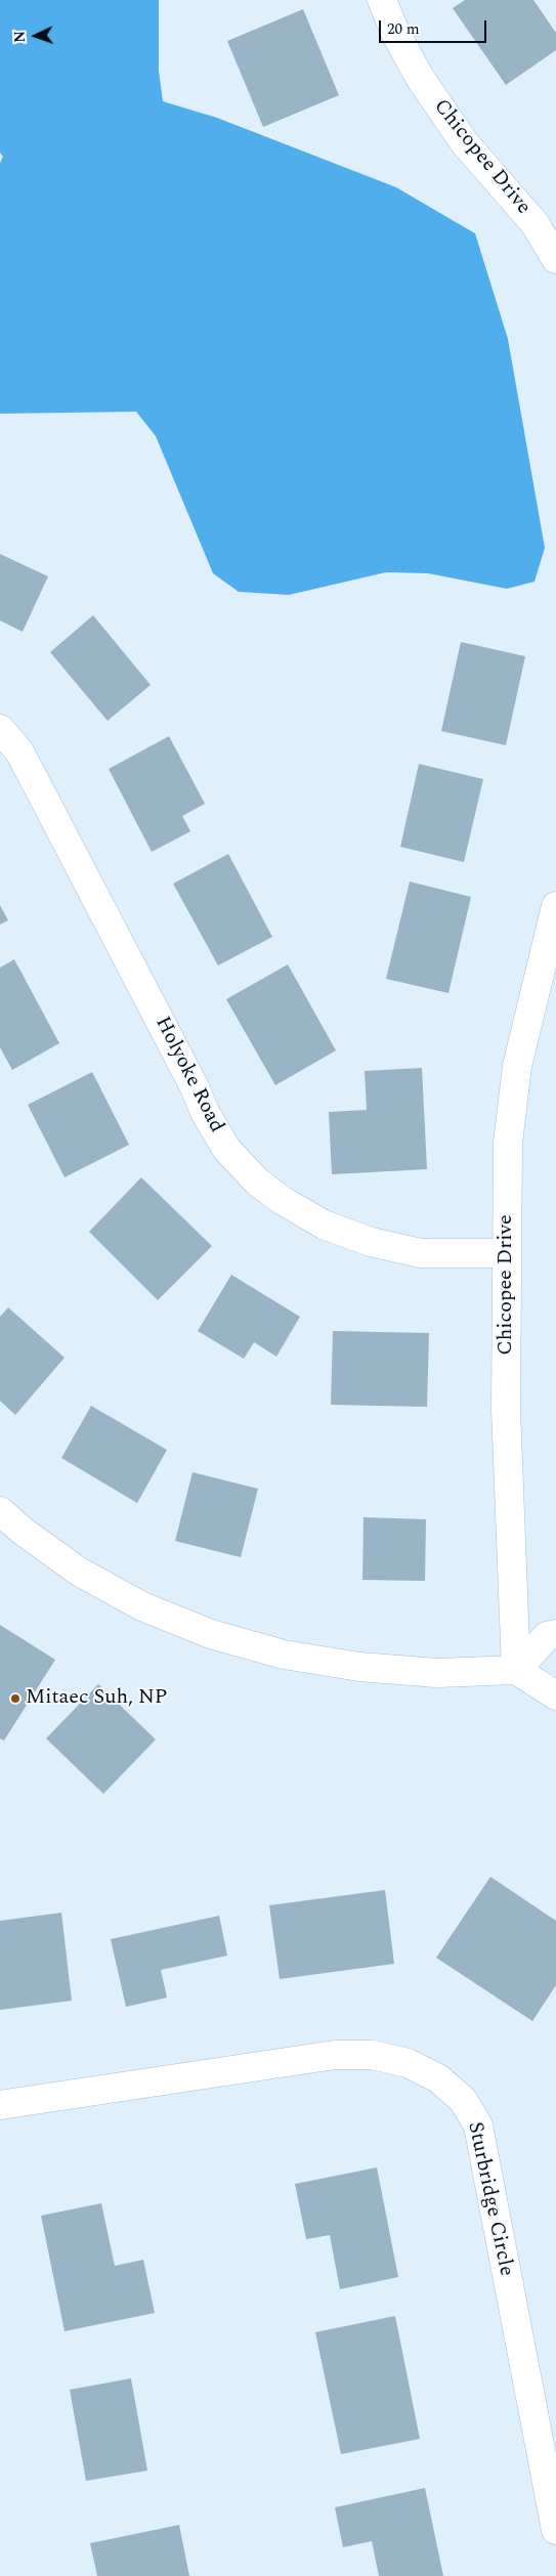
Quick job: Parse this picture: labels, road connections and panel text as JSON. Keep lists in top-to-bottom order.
{
  "streets": {
    "street": ["Chicopee Drive", "Holyoke Road", "Sturbridge Circle"]
  },
  "crossings": [
    ["Chicopee Drive", "Holyoke Road"]
  ],
  "places": ["Mitaec Suh, NP"],
  "scale_bar": "20 m",
  "north": "left"
}
